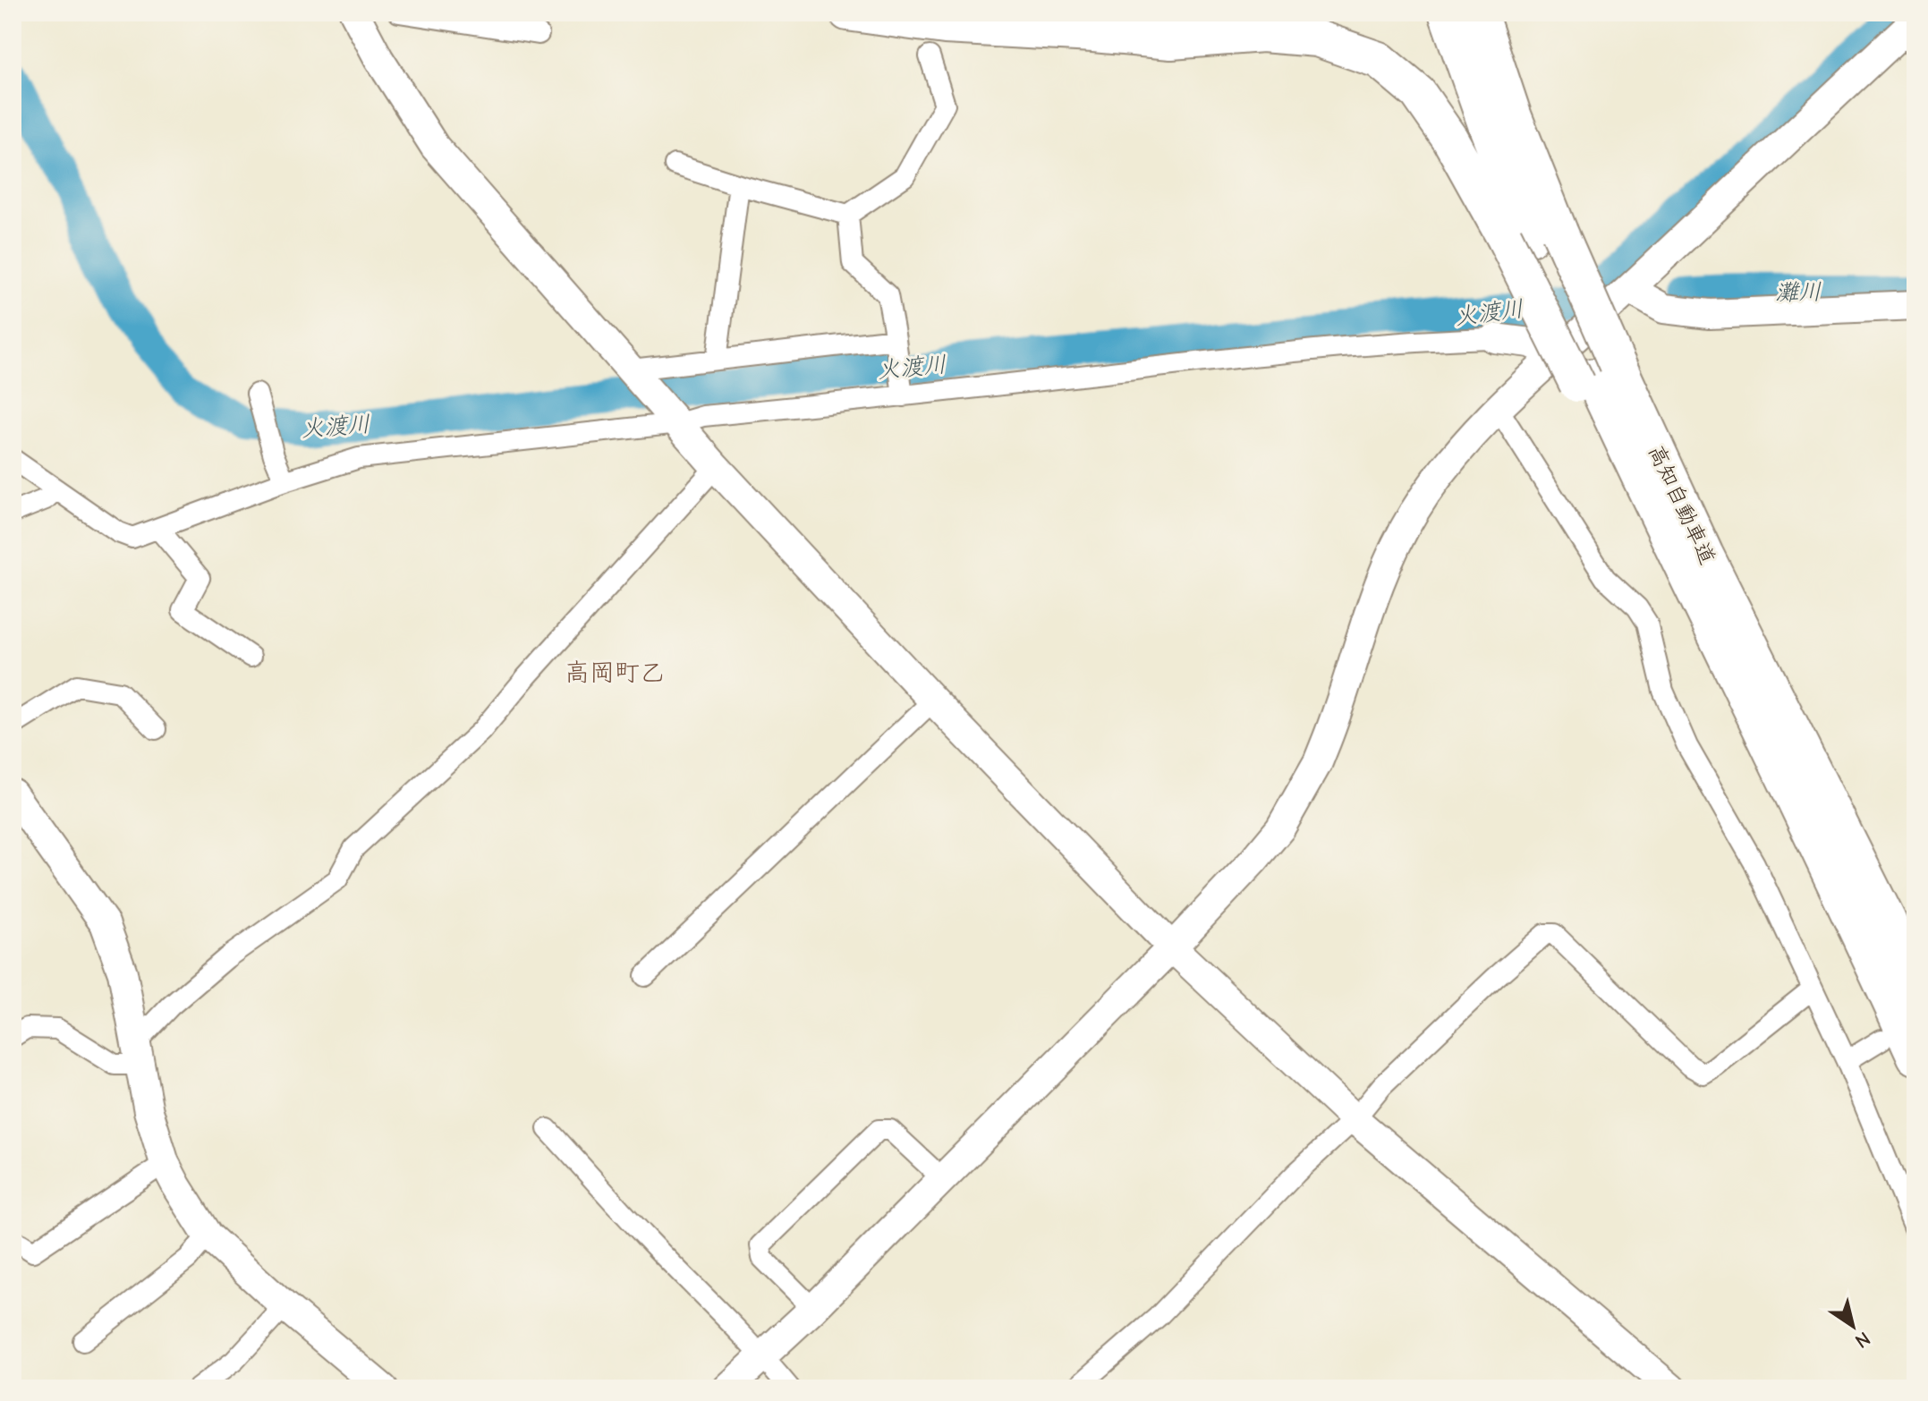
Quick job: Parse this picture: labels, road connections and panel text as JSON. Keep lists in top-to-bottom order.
{
  "streets": {
    "highway": ["高知自動車道"]
  },
  "districts": ["高岡町乙"],
  "water": ["灘川", "火渡川"],
  "north": "bottom right"
}
